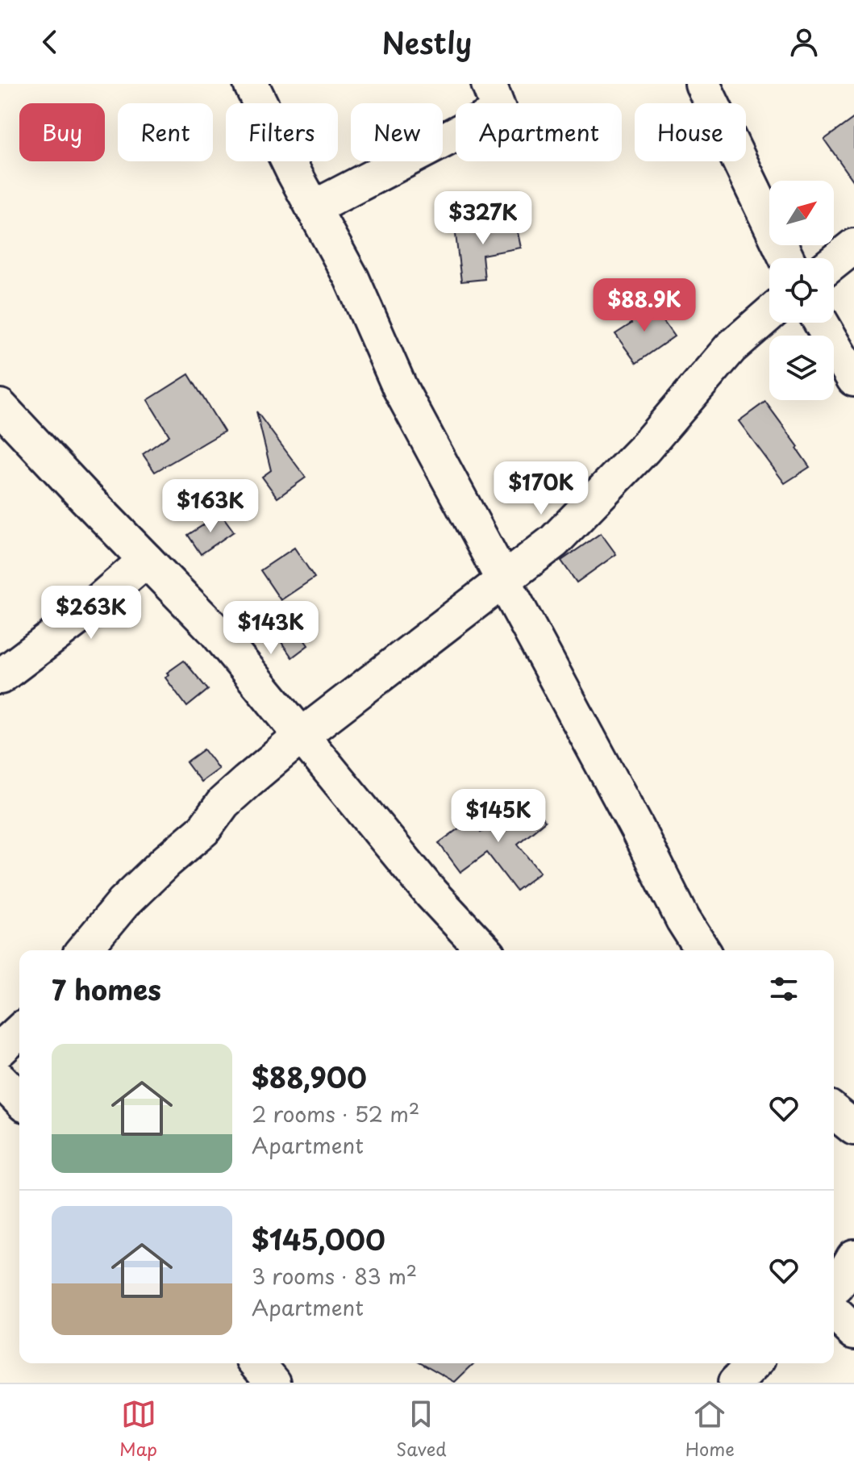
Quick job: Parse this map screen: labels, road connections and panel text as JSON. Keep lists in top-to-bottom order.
{
  "north": "top right",
  "page": {
    "header": "Nestly",
    "chip": [
      "Buy",
      "Rent",
      "Filters",
      "New",
      "Apartment",
      "House"
    ],
    "price": [
      "$327K",
      "$88.9K",
      "$170K",
      "$163K",
      "$263K",
      "$143K",
      "$145K"
    ],
    "heading": "7 homes",
    "list": [
      {
        "name": "$88,900",
        "note": "2 rooms · 52 m² · Apartment"
      },
      {
        "name": "$145,000",
        "note": "3 rooms · 83 m² · Apartment"
      }
    ],
    "tabs": ["Map", "Saved", "Home"]
  }
}
